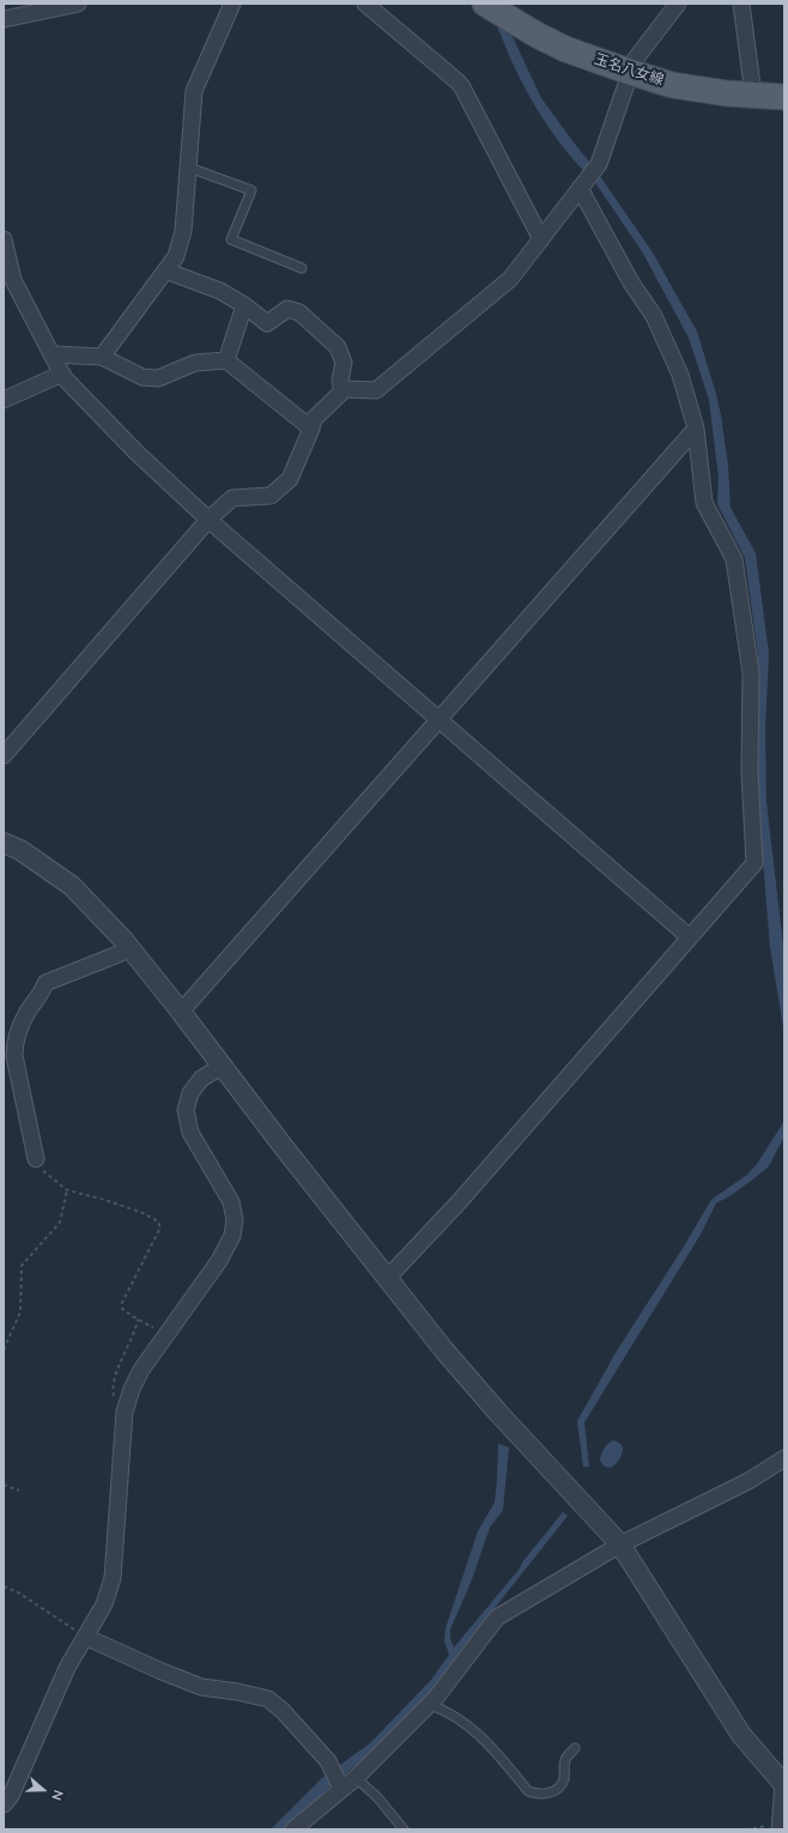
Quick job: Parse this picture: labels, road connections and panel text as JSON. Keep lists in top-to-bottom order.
{
  "streets": {
    "main road": ["玉名八女線"]
  },
  "north": "right"
}
